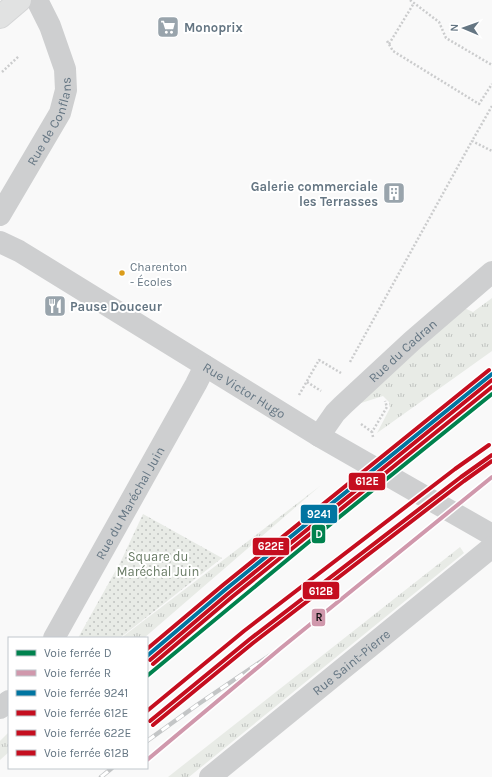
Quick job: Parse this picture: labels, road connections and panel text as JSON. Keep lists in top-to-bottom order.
{
  "streets": {
    "street": [
      "Rue de Conflans",
      "Rue du Cadran",
      "Rue Victor Hugo",
      "Rue du Maréchal Juin",
      "Rue Saint-Pierre"
    ]
  },
  "crossings": [
    ["Rue du Cadran", "Rue Victor Hugo"],
    ["Rue Victor Hugo", "Rue du Maréchal Juin"],
    ["Rue Victor Hugo", "Rue Saint-Pierre"]
  ],
  "parks": ["Square du Maréchal Juin"],
  "places": {
    "supermarket": ["Monoprix"],
    "building": ["Galerie commerciale les Terrasses"],
    "other": ["Charenton - Écoles"],
    "restaurant": ["Pause Douceur"]
  },
  "lines": [
    "rail line 622E",
    "rail line 9241",
    "rail line 612E",
    "rail line 612B",
    "rail line D",
    "rail line R"
  ],
  "legend": [
    "Voie ferrée D",
    "Voie ferrée R",
    "Voie ferrée 9241",
    "Voie ferrée 612E",
    "Voie ferrée 622E",
    "Voie ferrée 612B"
  ],
  "north": "left"
}
